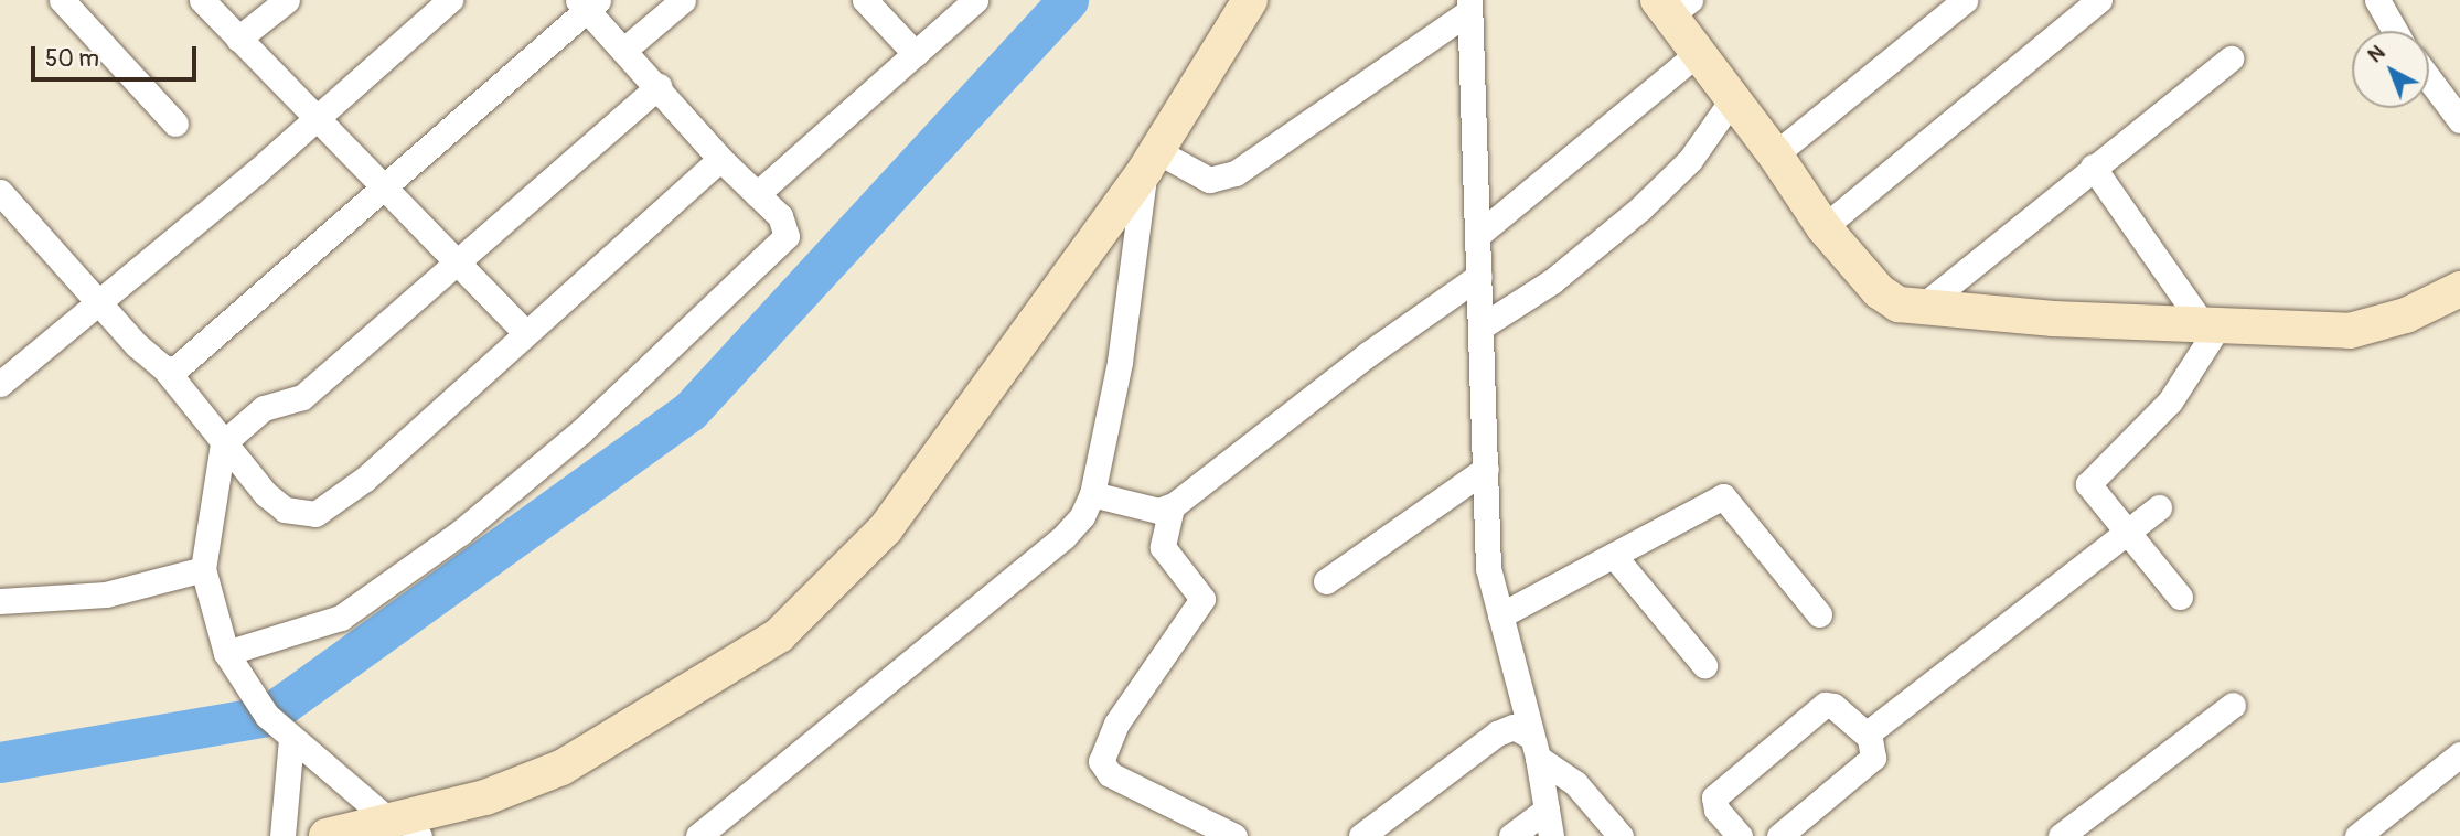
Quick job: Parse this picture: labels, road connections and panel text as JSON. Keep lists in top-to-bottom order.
{
  "scale_bar": "50 m",
  "north": "top left"
}
